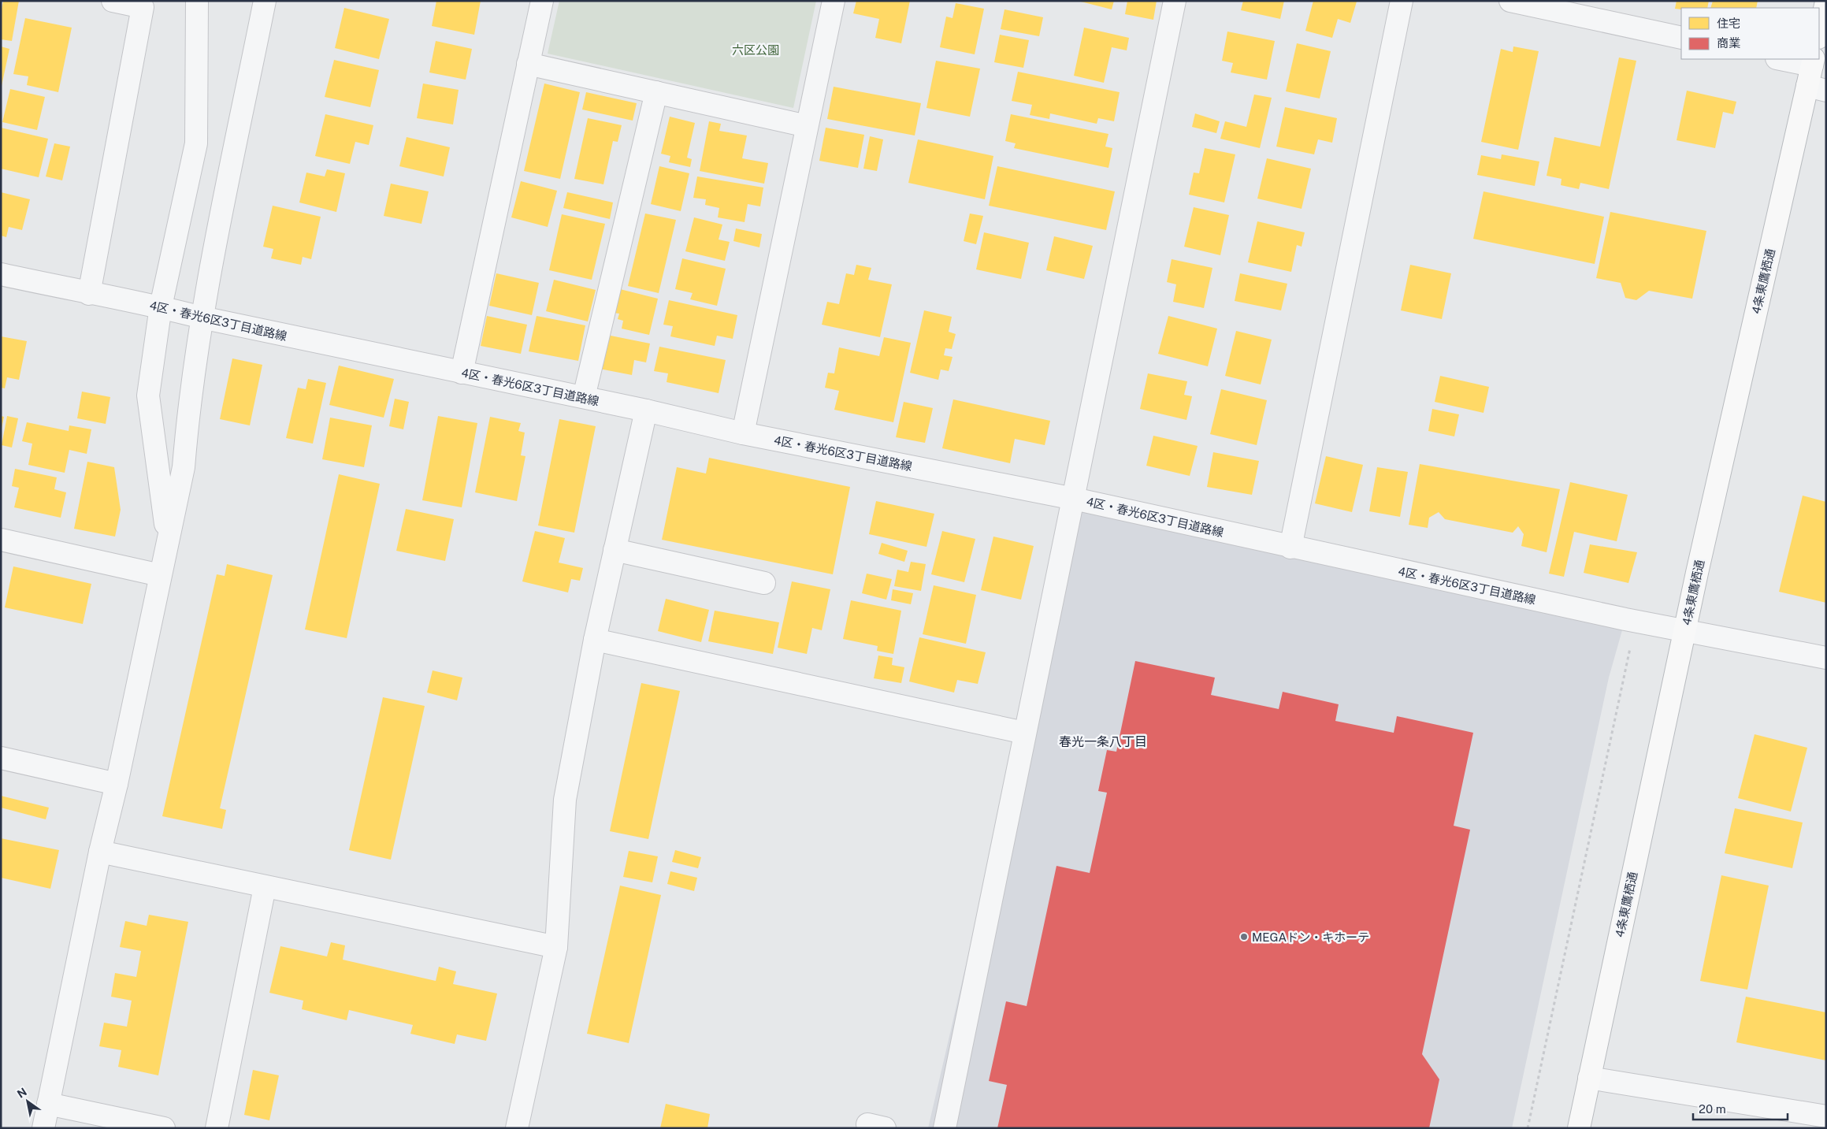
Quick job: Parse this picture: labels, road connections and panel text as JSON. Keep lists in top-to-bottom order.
{
  "streets": {
    "highway": ["4条東鷹栖通"],
    "street": ["4区・春光6区3丁目道路線"]
  },
  "crossings": [
    ["4条東鷹栖通", "4区・春光6区3丁目道路線"]
  ],
  "districts": ["春光一条八丁目"],
  "parks": ["六区公園"],
  "places": ["MEGAドン・キホーテ"],
  "legend": ["住宅", "商業"],
  "scale_bar": "20 m",
  "north": "top left"
}
